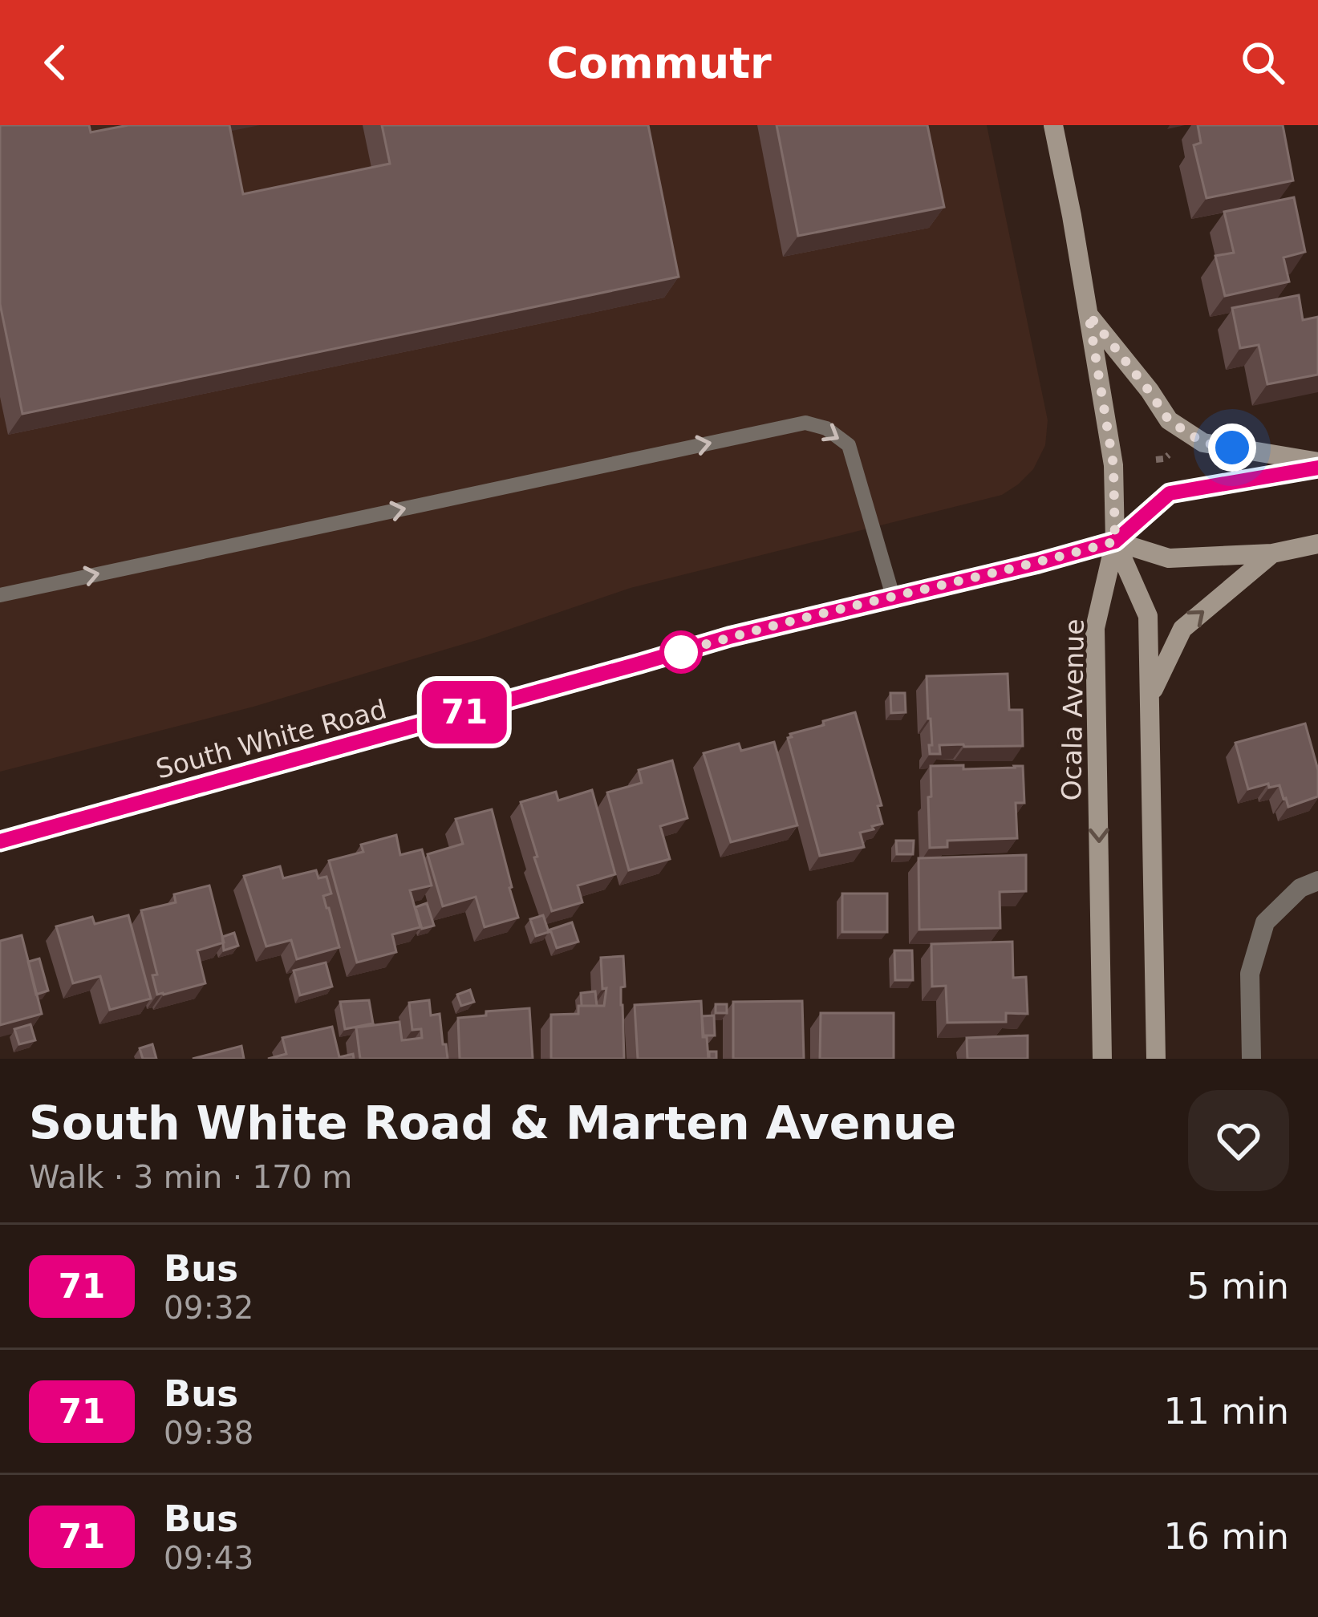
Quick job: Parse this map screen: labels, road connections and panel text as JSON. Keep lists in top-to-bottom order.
{
  "streets": {
    "main road": ["Ocala Avenue", "South White Road"]
  },
  "crossings": [
    ["Ocala Avenue", "South White Road"]
  ],
  "lines": ["bus line 71"],
  "page": {
    "header": "Commutr",
    "on_map": "71",
    "heading": ["South White Road & Marten Avenue", "Walk · 3 min · 170 m"],
    "list": [
      {
        "mark": "71",
        "name": "Bus",
        "note": "09:32",
        "value": "5 min"
      },
      {
        "mark": "71",
        "name": "Bus",
        "note": "09:38",
        "value": "11 min"
      },
      {
        "mark": "71",
        "name": "Bus",
        "note": "09:43",
        "value": "16 min"
      }
    ]
  }
}
